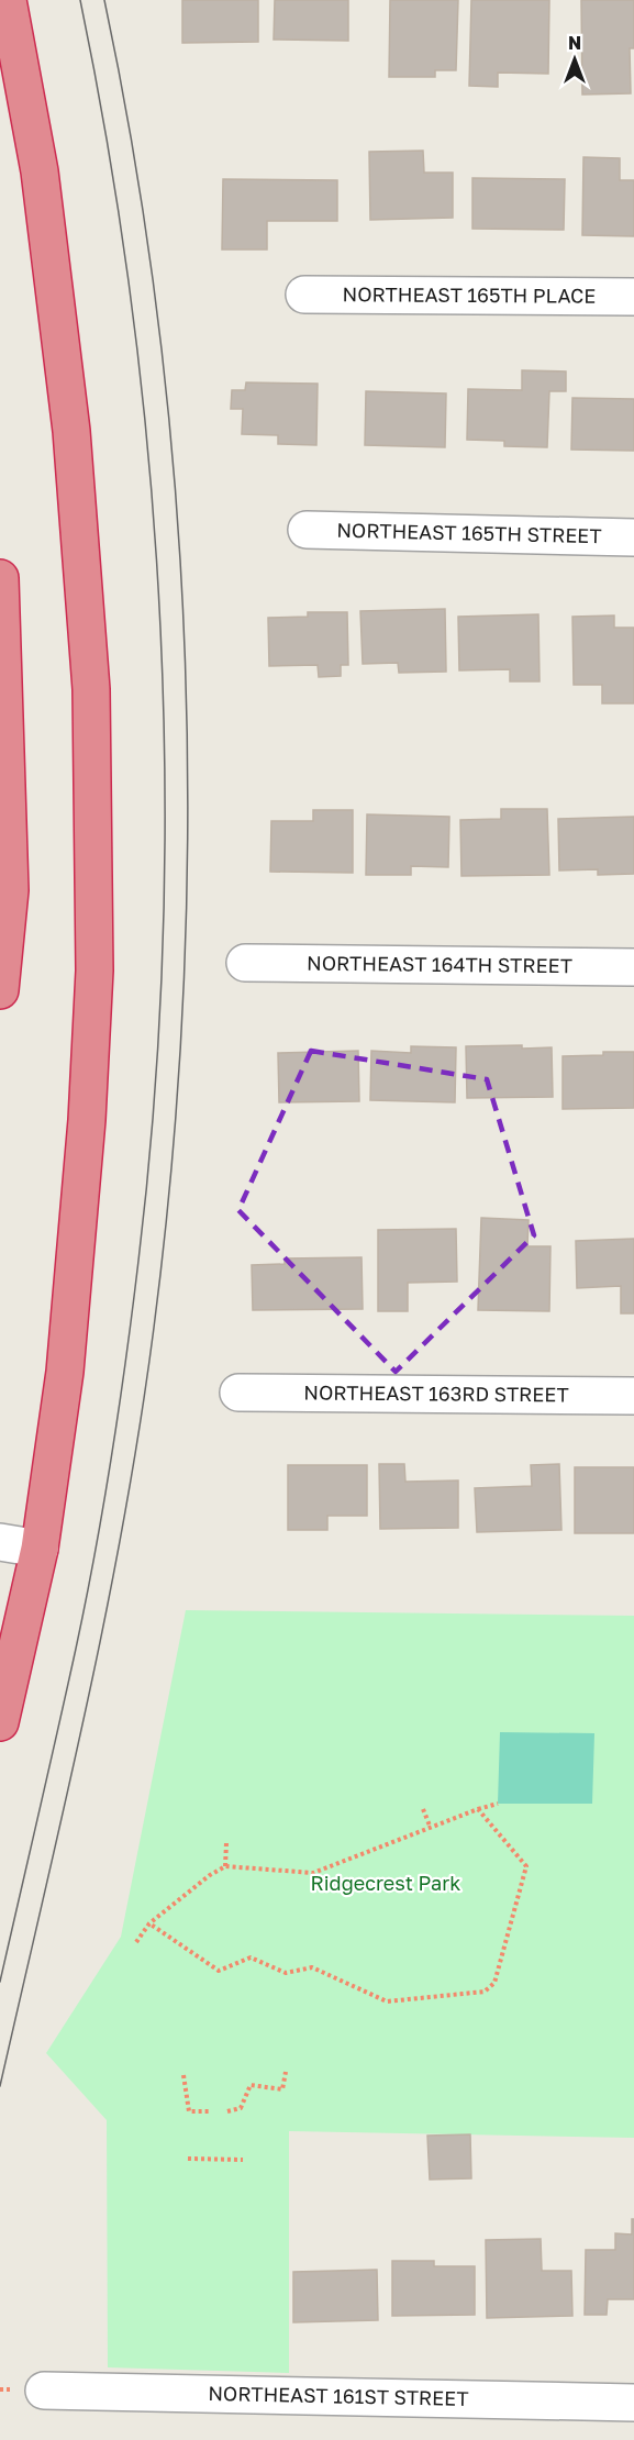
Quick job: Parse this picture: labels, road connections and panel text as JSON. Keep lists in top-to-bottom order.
{
  "streets": {
    "street": [
      "NORTHEAST 165TH PLACE",
      "NORTHEAST 165TH STREET",
      "NORTHEAST 164TH STREET",
      "NORTHEAST 163RD STREET",
      "NORTHEAST 161ST STREET"
    ]
  },
  "parks": ["Ridgecrest Park"],
  "north": "top"
}
